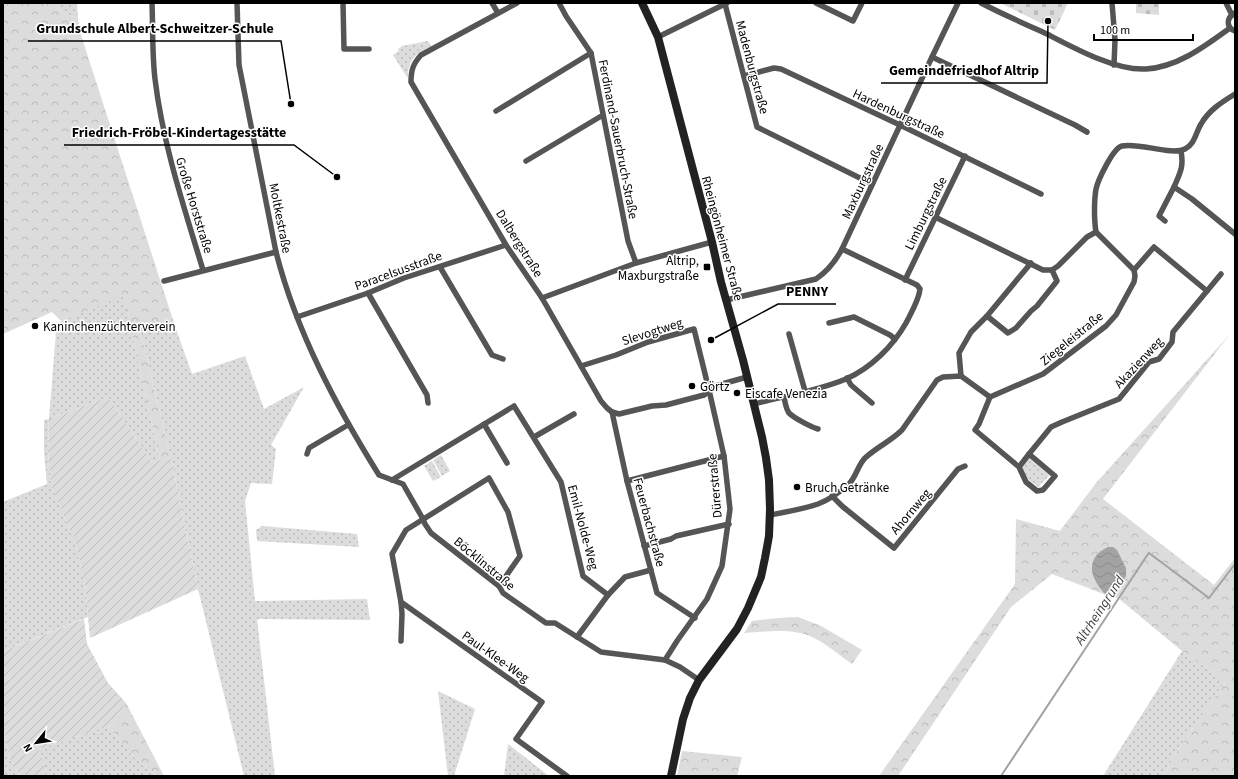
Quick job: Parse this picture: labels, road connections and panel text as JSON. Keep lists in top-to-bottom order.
{
  "streets": {
    "street": [
      "Madenburgstraße",
      "Hardenburgstraße",
      "Ferdinand-Sauerbruch-Straße",
      "Maxburgstraße",
      "Große Horststraße",
      "Limburgstraße",
      "Moltkestraße",
      "Rheingönheimer Straße",
      "Dalbergstraße",
      "Paracelsusstraße",
      "Slevogtweg",
      "Ziegeleistraße",
      "Akazienweg",
      "Dürerstraße",
      "Ahornweg",
      "Feuerbachstraße",
      "Emil-Nolde-Weg",
      "Böcklinstraße",
      "Paul-Klee-Weg"
    ]
  },
  "crossings": [
    ["Madenburgstraße", "Hardenburgstraße"],
    ["Madenburgstraße", "Maxburgstraße"],
    ["Hardenburgstraße", "Maxburgstraße"],
    ["Hardenburgstraße", "Limburgstraße"],
    ["Maxburgstraße", "Rheingönheimer Straße"],
    ["Moltkestraße", "Paracelsusstraße"],
    ["Moltkestraße", "Böcklinstraße"],
    ["Rheingönheimer Straße", "Böcklinstraße"],
    ["Dalbergstraße", "Paracelsusstraße"],
    ["Dalbergstraße", "Slevogtweg"],
    ["Dalbergstraße", "Feuerbachstraße"],
    ["Slevogtweg", "Dürerstraße"],
    ["Dürerstraße", "Feuerbachstraße"],
    ["Dürerstraße", "Böcklinstraße"],
    ["Emil-Nolde-Weg", "Böcklinstraße"]
  ],
  "water": ["Altrheingrund"],
  "places": {
    "other": [
      "Gemeindefriedhof Altrip",
      "Grundschule Albert-Schweitzer-Schule",
      "Friedrich-Fröbel-Kindertagesstätte",
      "Kaninchenzüchterverein",
      "PENNY",
      "Görtz",
      "Eiscafe Venezia",
      "Bruch Getränke"
    ],
    "transit": ["Altrip, Maxburgstraße"]
  },
  "scale_bar": "100 m",
  "north": "bottom left"
}
